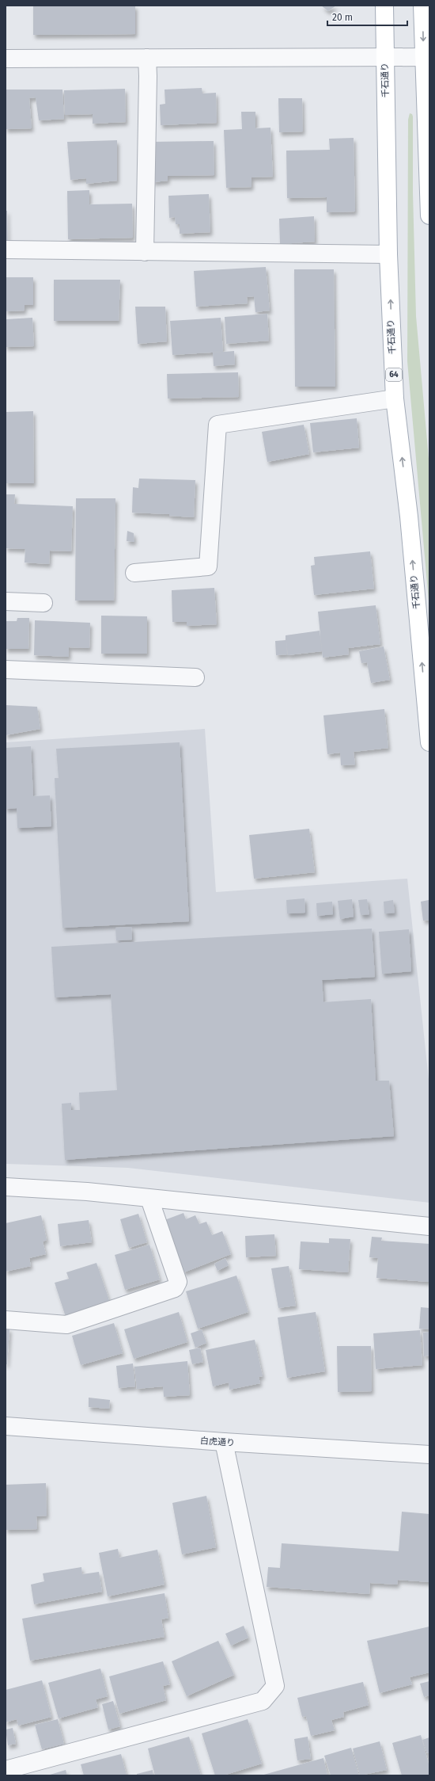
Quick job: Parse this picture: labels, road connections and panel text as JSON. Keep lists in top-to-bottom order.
{
  "streets": {
    "main road": ["千石通り", "64"],
    "street": ["白虎通り"]
  },
  "one_way": ["千石通り"],
  "scale_bar": "20 m"
}
